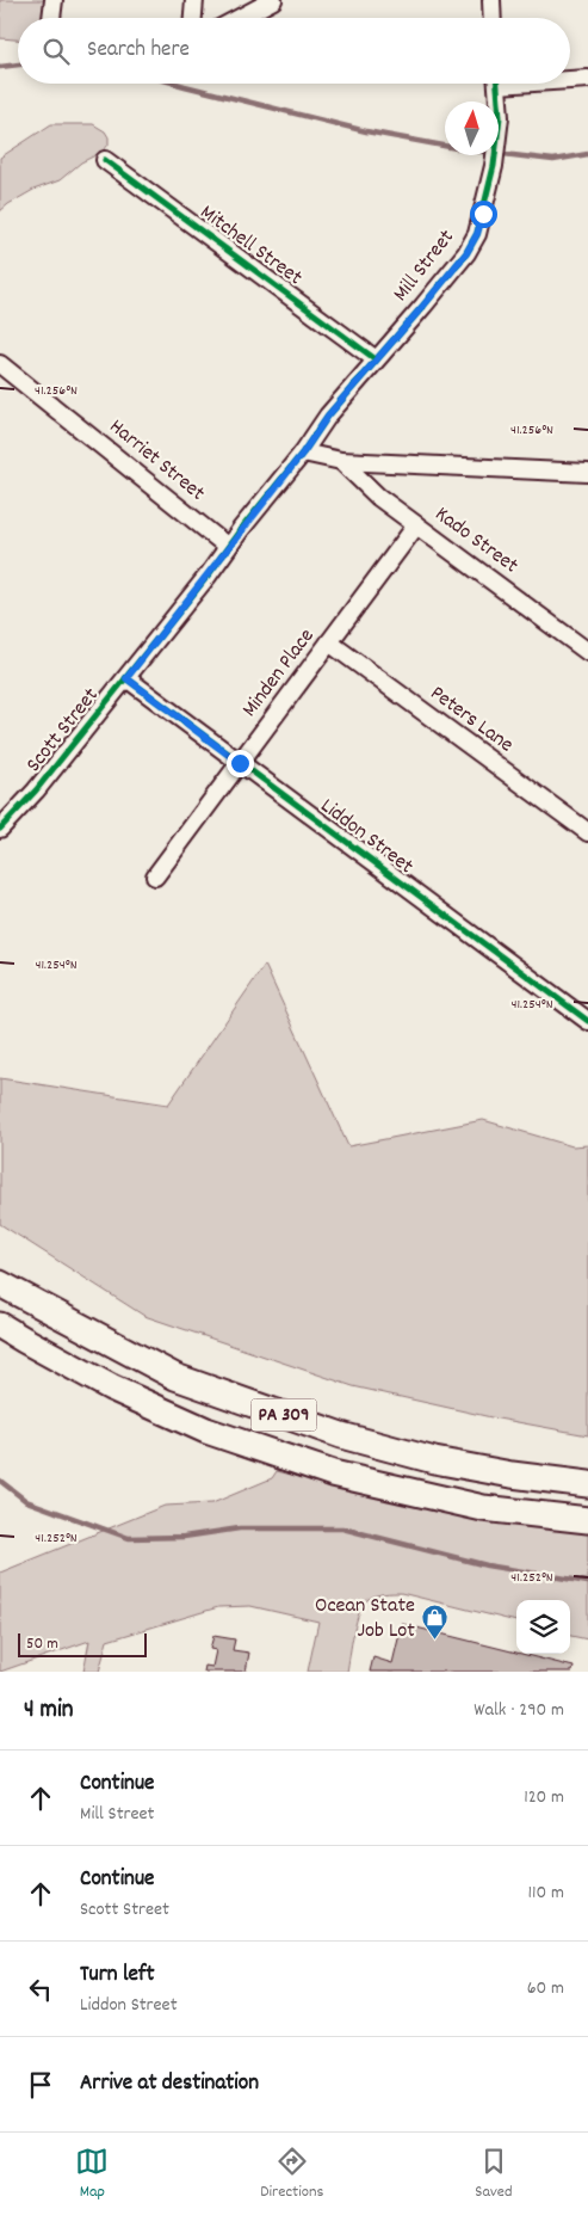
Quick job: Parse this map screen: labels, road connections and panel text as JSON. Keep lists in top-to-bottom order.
{
  "streets": {
    "highway": ["PA 309"],
    "street": [
      "Mitchell Street",
      "Mill Street",
      "Harriet Street",
      "Kado Street",
      "Minden Place",
      "Peters Lane",
      "Scott Street",
      "Liddon Street"
    ]
  },
  "crossings": [
    ["Mitchell Street", "Mill Street"],
    ["Mill Street", "Scott Street"],
    ["Harriet Street", "Scott Street"],
    ["Kado Street", "Minden Place"],
    ["Minden Place", "Peters Lane"],
    ["Minden Place", "Liddon Street"],
    ["Scott Street", "Liddon Street"]
  ],
  "places": {
    "shop": ["Ocean State Job Lot"]
  },
  "scale_bar": "50 m",
  "north": "top",
  "page": {
    "search": "Search here",
    "scale": "50 m",
    "heading": ["4 min", "Walk · 290 m"],
    "list": [
      ["Continue", "Mill Street", "120 m"],
      ["Continue", "Scott Street", "110 m"],
      ["Turn left", "Liddon Street", "60 m"],
      "Arrive at destination"
    ],
    "nav": ["Map", "Directions", "Saved"]
  },
  "coordinates": ["41.256°N", "41.254°N", "41.252°N"]
}
